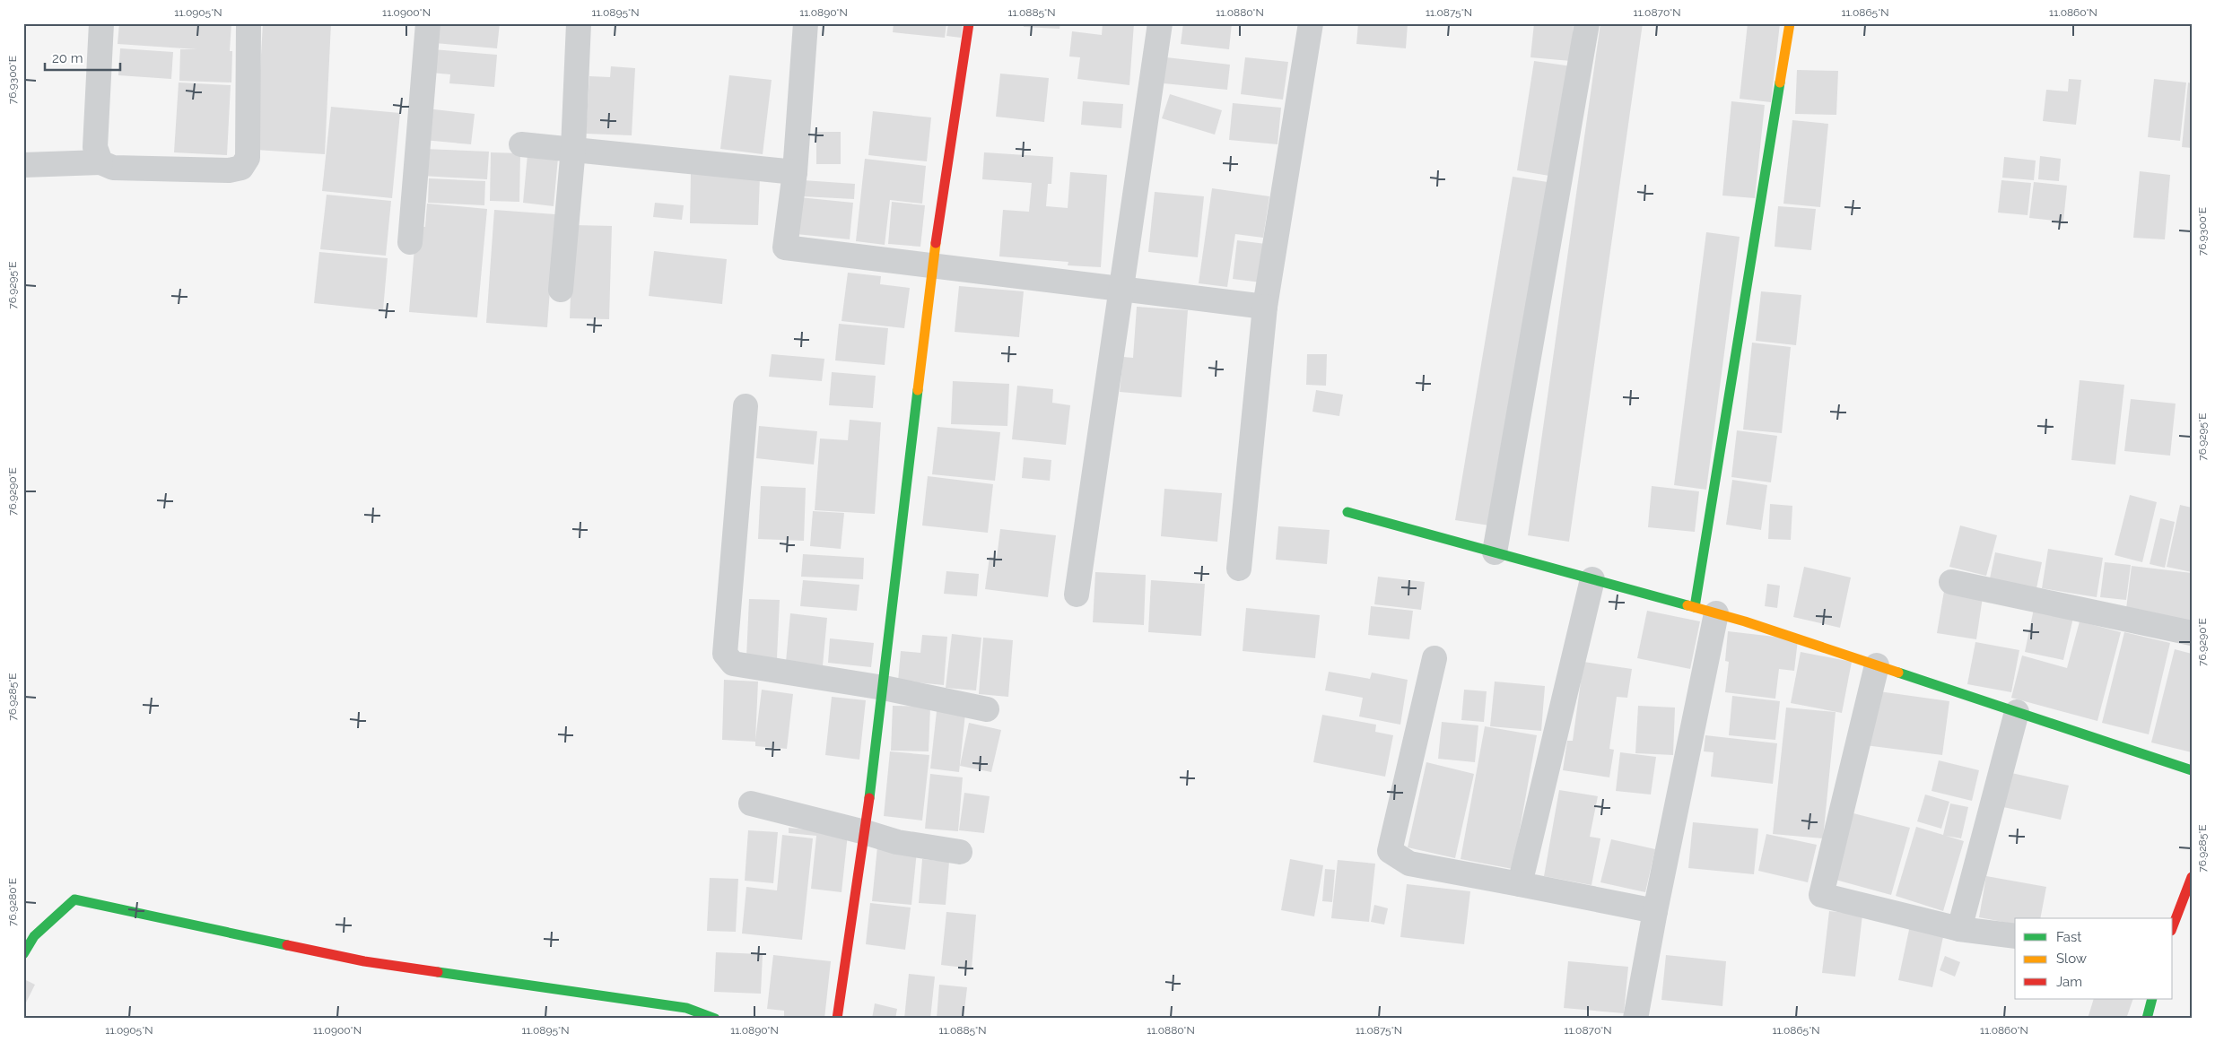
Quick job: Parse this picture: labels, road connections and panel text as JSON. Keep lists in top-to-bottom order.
{
  "legend": ["Fast", "Slow", "Jam"],
  "scale_bar": "20 m",
  "coordinates": [
    "11.0905°N",
    "11.0900°N",
    "11.0895°N",
    "11.0890°N",
    "11.0885°N",
    "11.0880°N",
    "11.0875°N",
    "11.0870°N",
    "11.0865°N",
    "11.0860°N",
    "76.9300°E",
    "76.9295°E",
    "76.9290°E",
    "76.9285°E",
    "76.9280°E"
  ]
}
